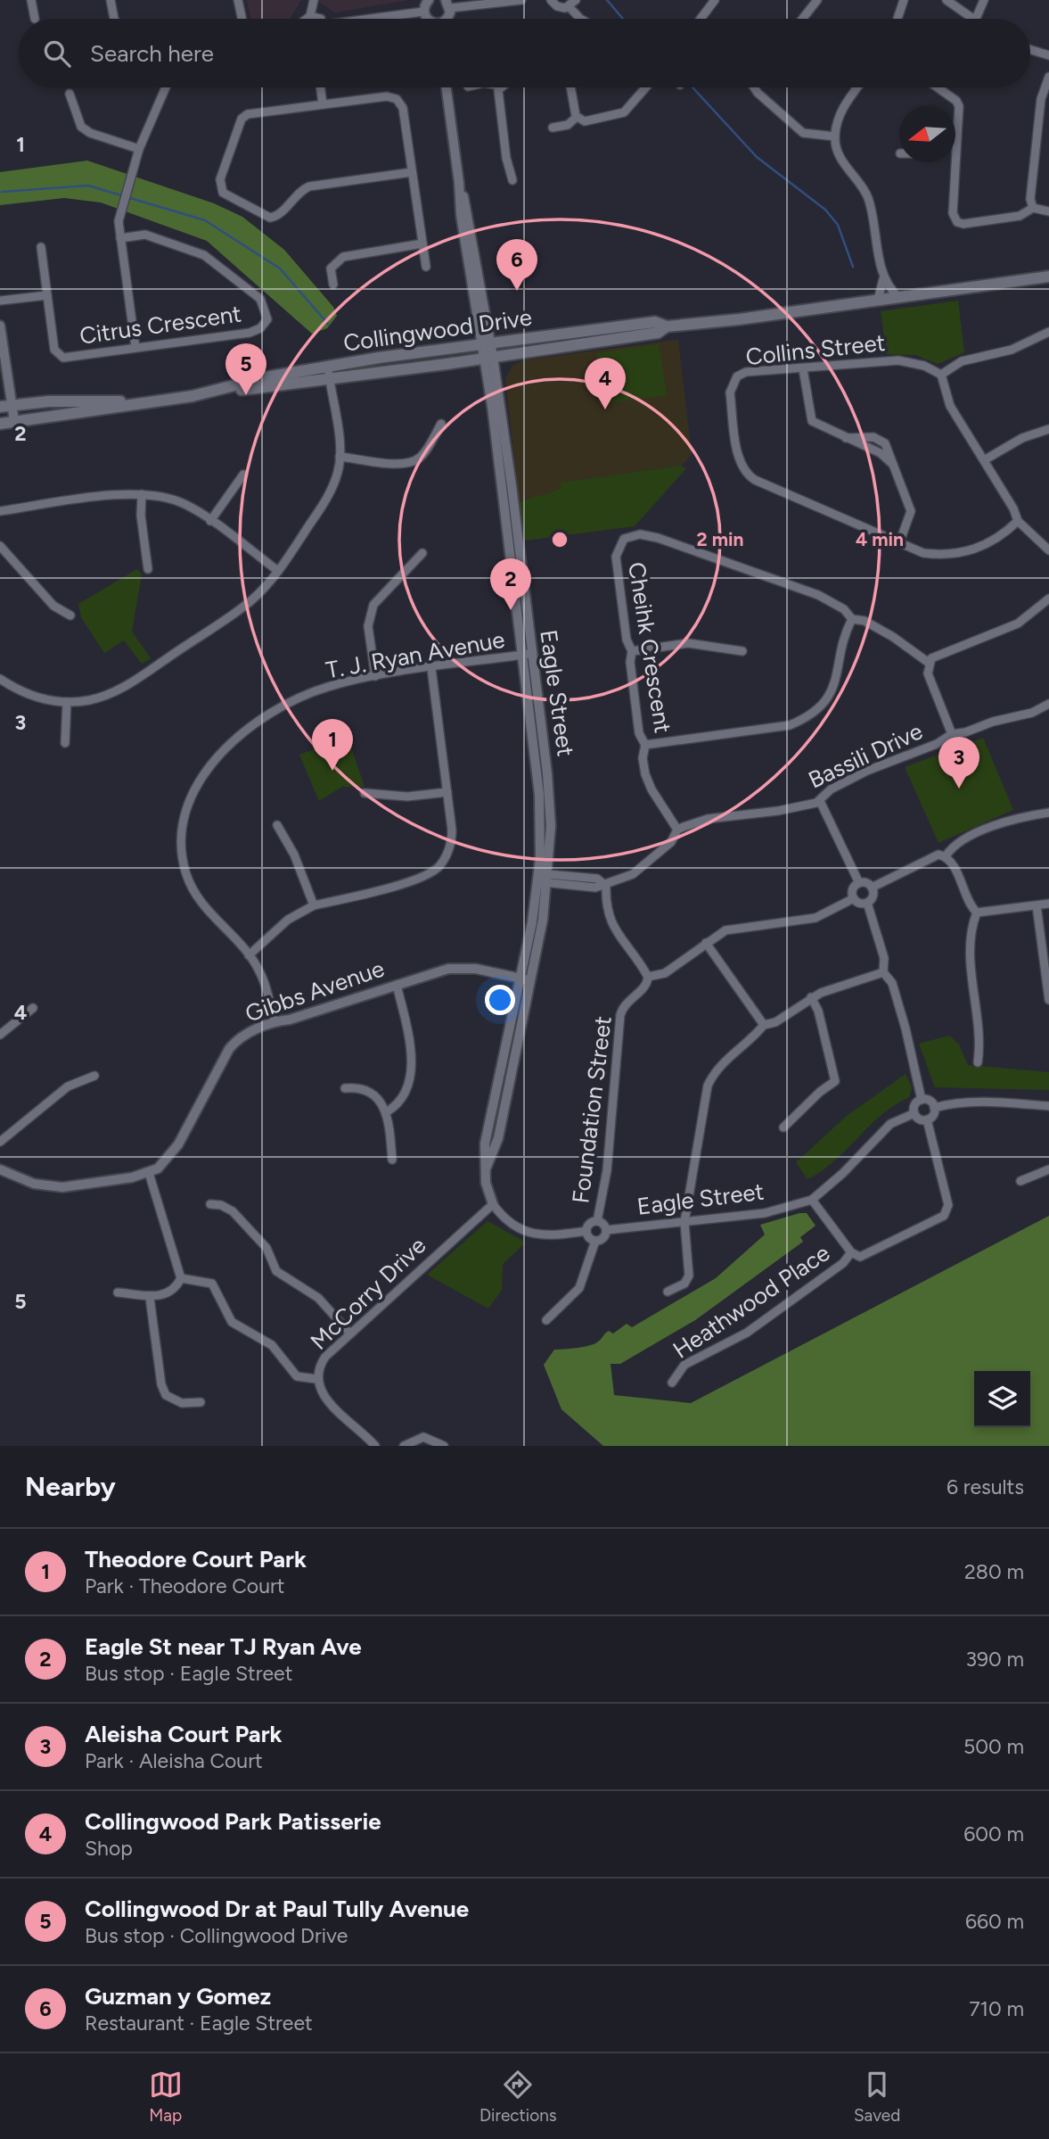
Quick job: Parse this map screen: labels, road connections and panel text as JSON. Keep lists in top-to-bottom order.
{
  "streets": {
    "main road": ["Collingwood Drive"],
    "street": [
      "Citrus Crescent",
      "Collins Street",
      "Cheihk Crescent",
      "T. J. Ryan Avenue",
      "Eagle Street",
      "Bassili Drive",
      "Gibbs Avenue",
      "Foundation Street",
      "McCorry Drive",
      "Heathwood Place"
    ]
  },
  "crossings": [
    ["Collingwood Drive", "Eagle Street"],
    ["Cheihk Crescent", "Bassili Drive"],
    ["T. J. Ryan Avenue", "Eagle Street"],
    ["T. J. Ryan Avenue", "Gibbs Avenue"],
    ["Eagle Street", "Gibbs Avenue"],
    ["Eagle Street", "Foundation Street"],
    ["Eagle Street", "McCorry Drive"]
  ],
  "north": "left",
  "page": {
    "search": "Search here",
    "pins": [
      "6",
      "5",
      "4",
      "2",
      "1",
      "3"
    ],
    "heading": ["Nearby", "6 results"],
    "list": [
      {
        "mark": "1",
        "name": "Theodore Court Park",
        "note": "Park · Theodore Court",
        "value": "280 m"
      },
      {
        "mark": "2",
        "name": "Eagle St near TJ Ryan Ave",
        "note": "Bus stop · Eagle Street",
        "value": "390 m"
      },
      {
        "mark": "3",
        "name": "Aleisha Court Park",
        "note": "Park · Aleisha Court",
        "value": "500 m"
      },
      {
        "mark": "4",
        "name": "Collingwood Park Patisserie",
        "note": "Shop",
        "value": "600 m"
      },
      {
        "mark": "5",
        "name": "Collingwood Dr at Paul Tully Avenue",
        "note": "Bus stop · Collingwood Drive",
        "value": "660 m"
      },
      {
        "mark": "6",
        "name": "Guzman y Gomez",
        "note": "Restaurant · Eagle Street",
        "value": "710 m"
      }
    ],
    "nav": ["Map", "Directions", "Saved"]
  },
  "grid": {
    "rows": [
      "1",
      "2",
      "3",
      "4",
      "5"
    ]
  },
  "rings": ["2 min", "4 min"]
}
